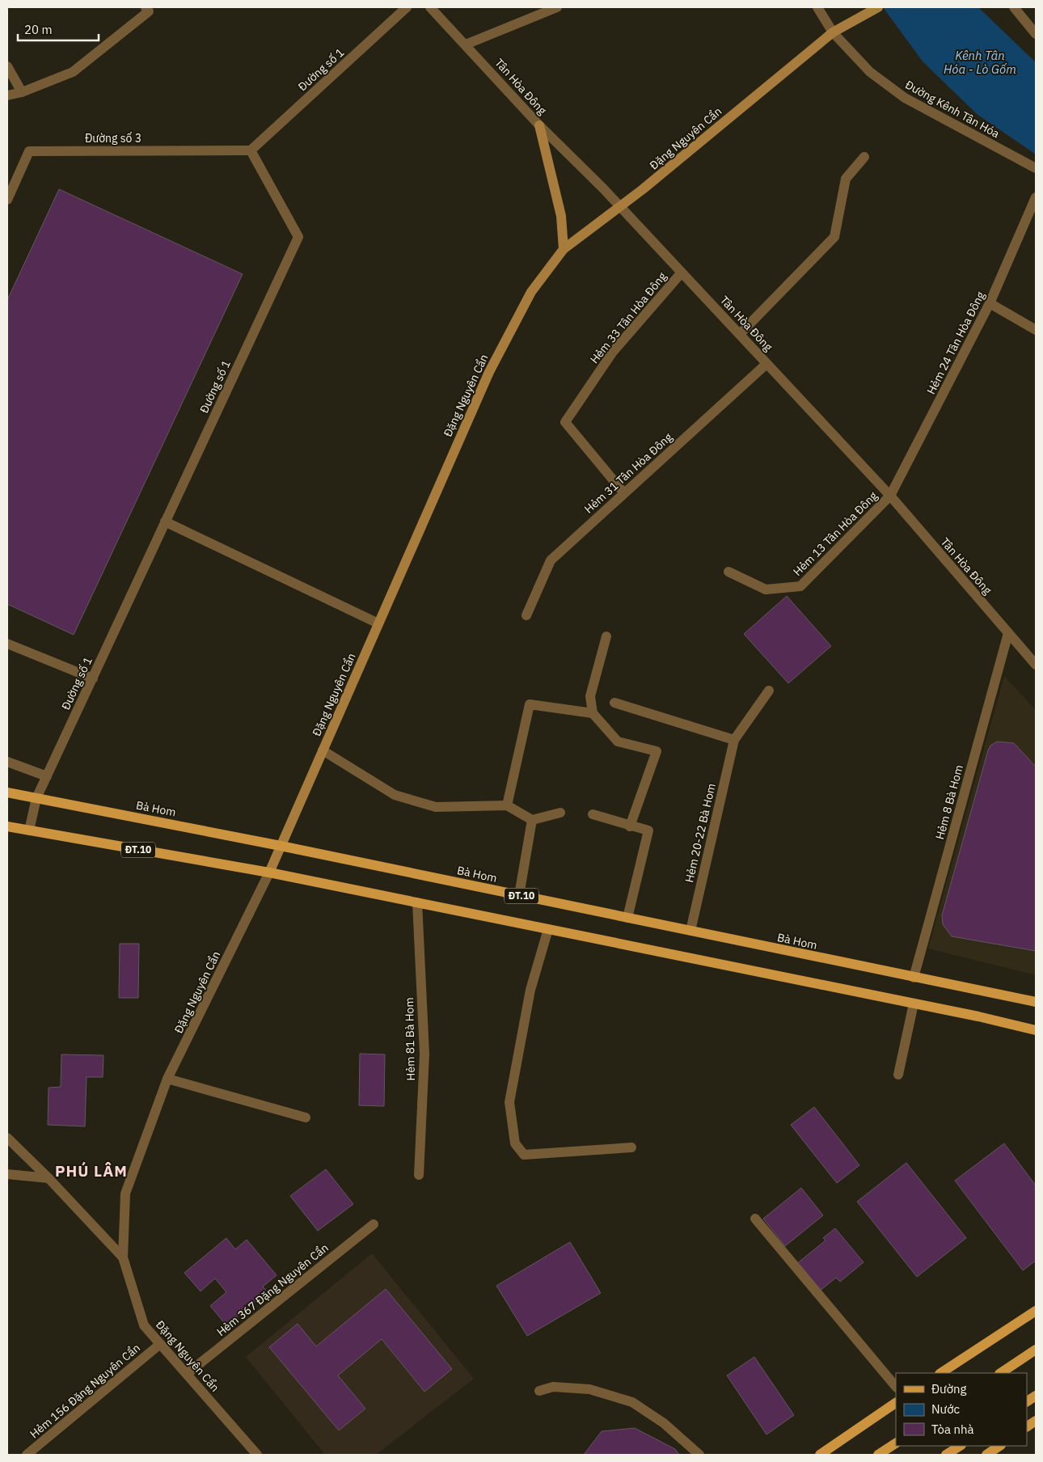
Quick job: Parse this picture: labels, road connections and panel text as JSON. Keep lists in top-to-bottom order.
{
  "streets": {
    "main road": ["Đặng Nguyên Cẩn", "Bà Hom", "ĐT.10"],
    "street": [
      "Đường số 1",
      "Tân Hòa Đông",
      "Đường Kênh Tân Hóa",
      "Đường số 3",
      "Hẻm 33 Tân Hòa Đông",
      "Hẻm 24 Tân Hòa Đông",
      "Hẻm 31 Tân Hòa Đông",
      "Hẻm 13 Tân Hòa Đông",
      "Hẻm 8 Bà Hom",
      "Hẻm 20-22 Bà Hom",
      "Hẻm 81 Bà Hom",
      "Hẻm 367 Đặng Nguyên Cẩn",
      "Hẻm 156 Đặng Nguyên Cẩn"
    ]
  },
  "crossings": [
    ["Đường số 1", "Đường số 3"],
    ["Đường số 1", "Bà Hom"],
    ["Đường số 1", "ĐT.10"],
    ["Tân Hòa Đông", "Đặng Nguyên Cẩn"],
    ["Tân Hòa Đông", "Hẻm 33 Tân Hòa Đông"],
    ["Tân Hòa Đông", "Hẻm 24 Tân Hòa Đông"],
    ["Tân Hòa Đông", "Hẻm 31 Tân Hòa Đông"],
    ["Tân Hòa Đông", "Hẻm 13 Tân Hòa Đông"],
    ["Tân Hòa Đông", "Hẻm 8 Bà Hom"],
    ["Đường Kênh Tân Hóa", "Đặng Nguyên Cẩn"],
    ["Đặng Nguyên Cẩn", "Bà Hom"],
    ["Đặng Nguyên Cẩn", "ĐT.10"],
    ["Đặng Nguyên Cẩn", "Hẻm 367 Đặng Nguyên Cẩn"],
    ["Đặng Nguyên Cẩn", "Hẻm 156 Đặng Nguyên Cẩn"],
    ["Hẻm 33 Tân Hòa Đông", "Hẻm 31 Tân Hòa Đông"],
    ["Hẻm 24 Tân Hòa Đông", "Hẻm 13 Tân Hòa Đông"],
    ["Hẻm 8 Bà Hom", "Bà Hom"],
    ["Bà Hom", "Hẻm 20-22 Bà Hom"],
    ["ĐT.10", "Hẻm 81 Bà Hom"]
  ],
  "districts": ["PHÚ LÂM"],
  "water": ["Kênh Tân Hóa - Lò Gốm"],
  "legend": ["Đường", "Nước", "Tòa nhà"],
  "scale_bar": "20 m"
}
